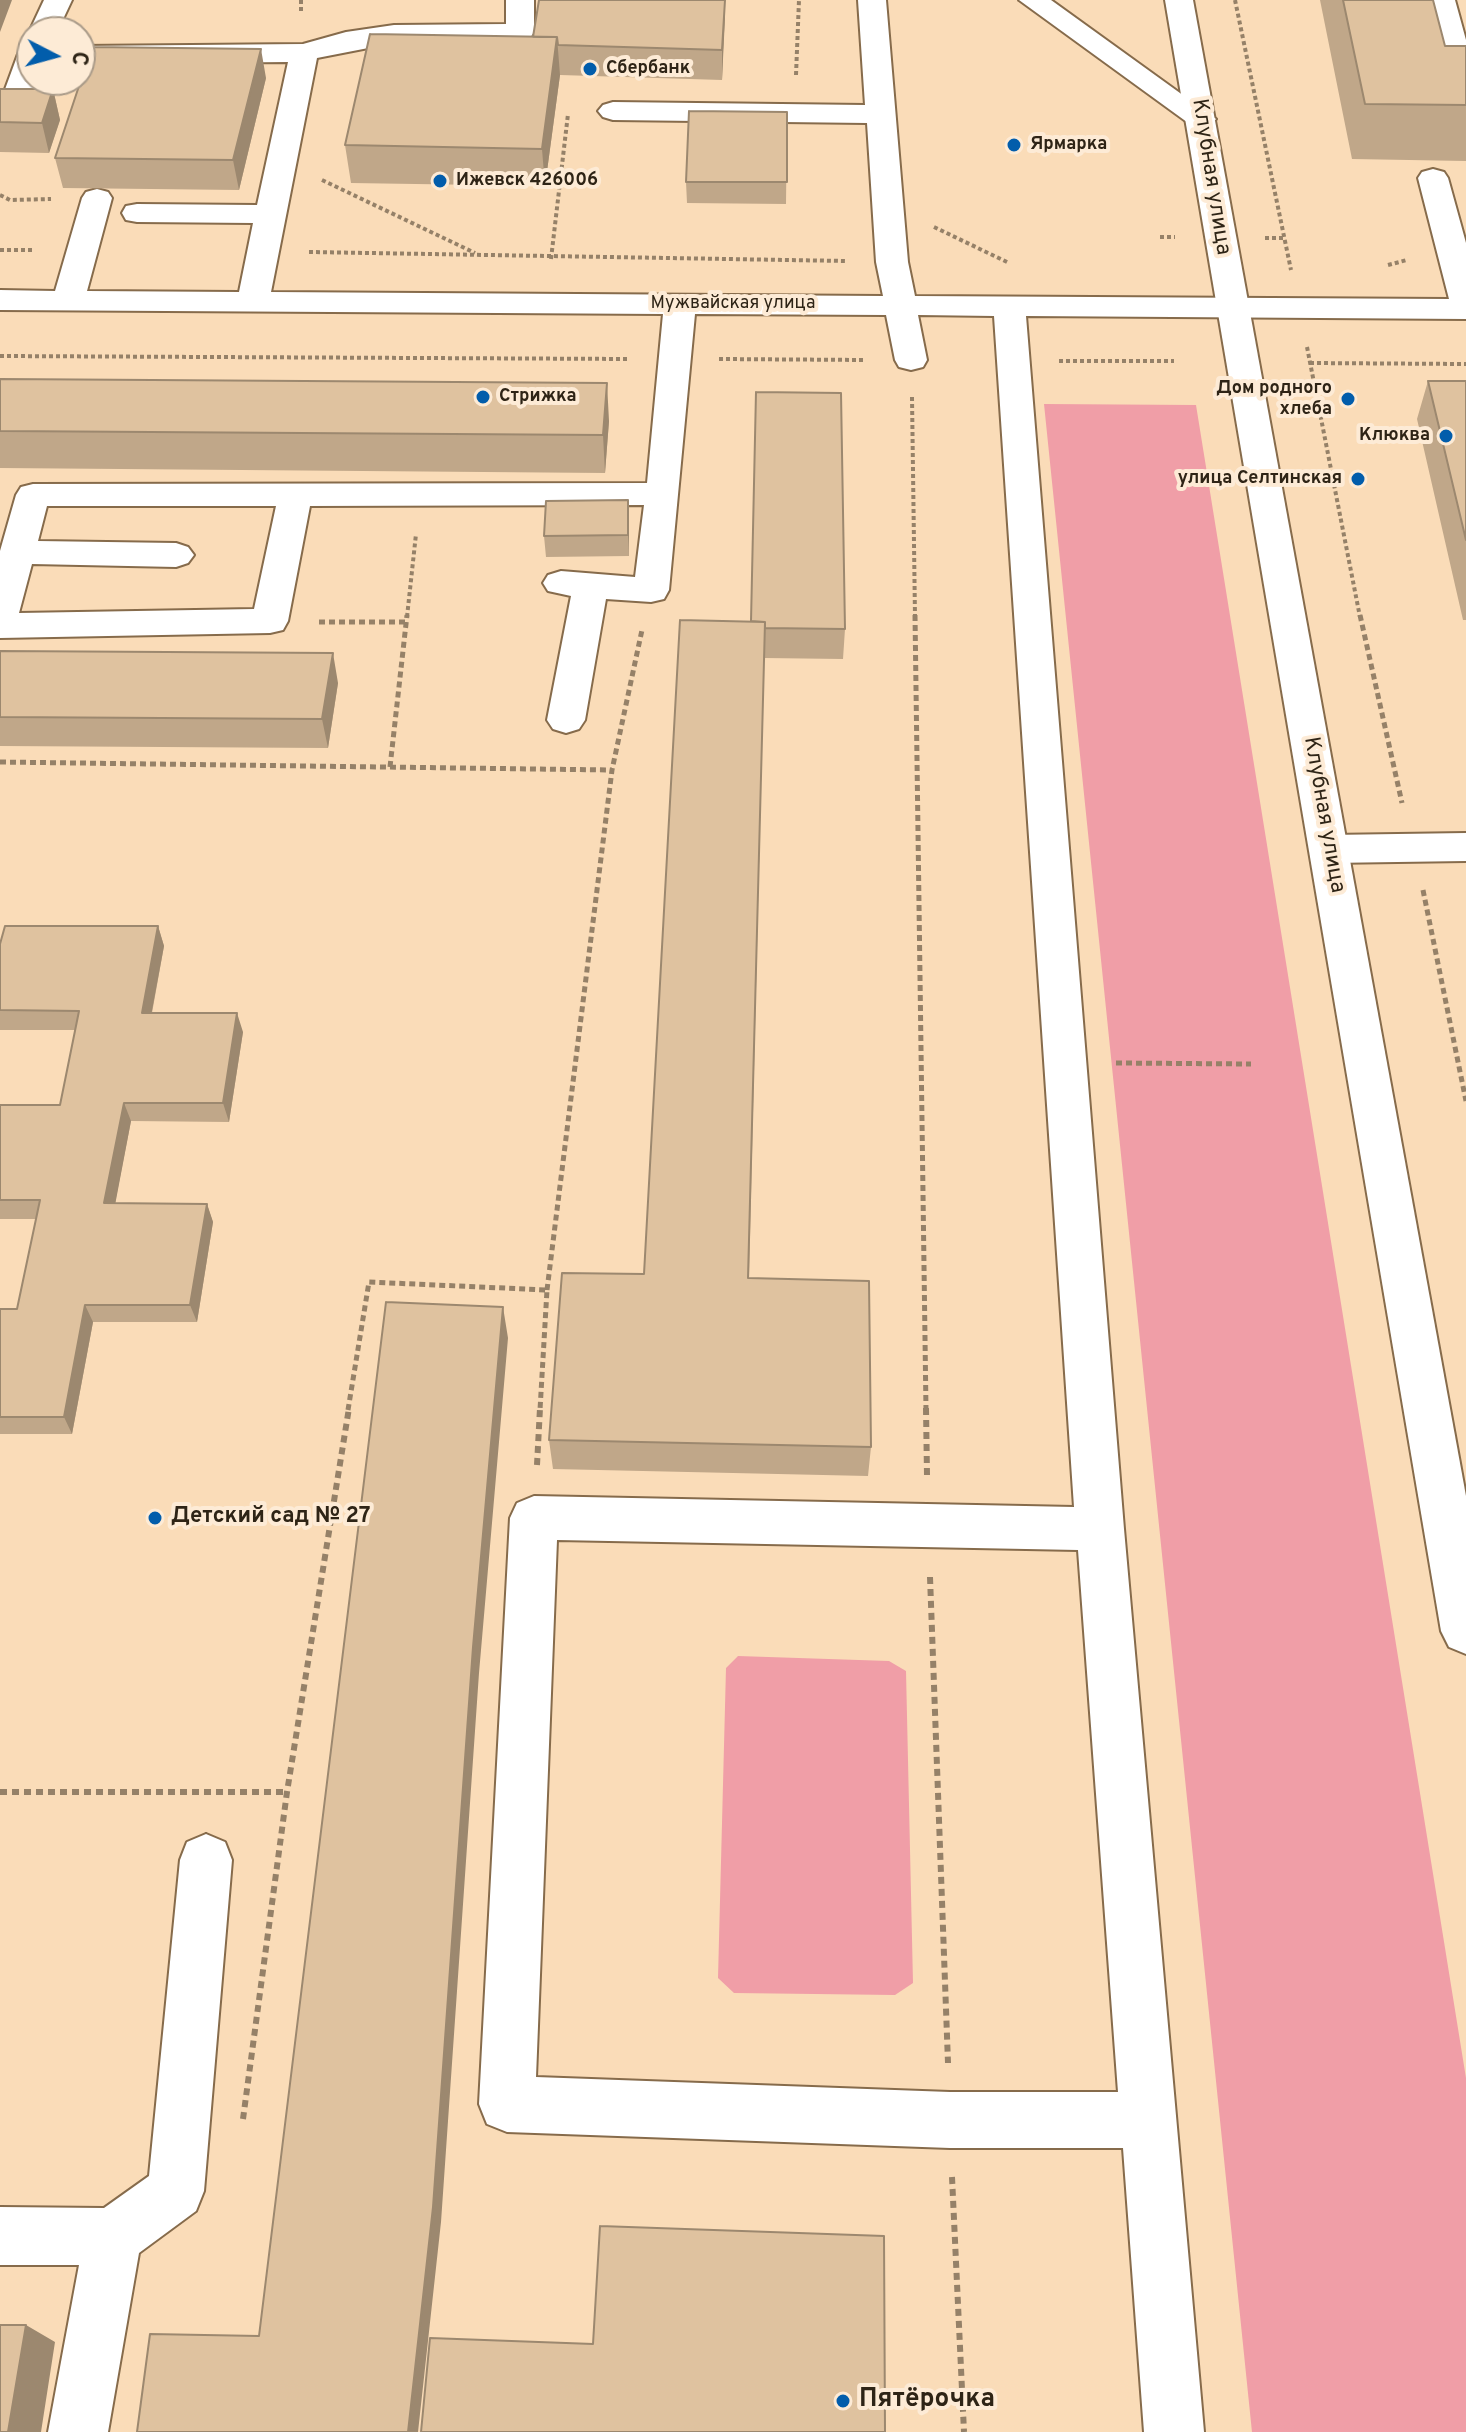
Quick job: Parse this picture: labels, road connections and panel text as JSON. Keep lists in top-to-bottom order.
{
  "streets": {
    "main road": ["Клубная улица", "Мужвайская улица"]
  },
  "crossings": [
    ["Клубная улица", "Мужвайская улица"]
  ],
  "places": [
    "Сбербанк",
    "Ярмарка",
    "Ижевск 426006",
    "Стрижка",
    "Дом родного хлеба",
    "Клюква",
    "улица Селтинская",
    "Детский сад № 27",
    "Пятёрочка"
  ],
  "north": "right"
}
